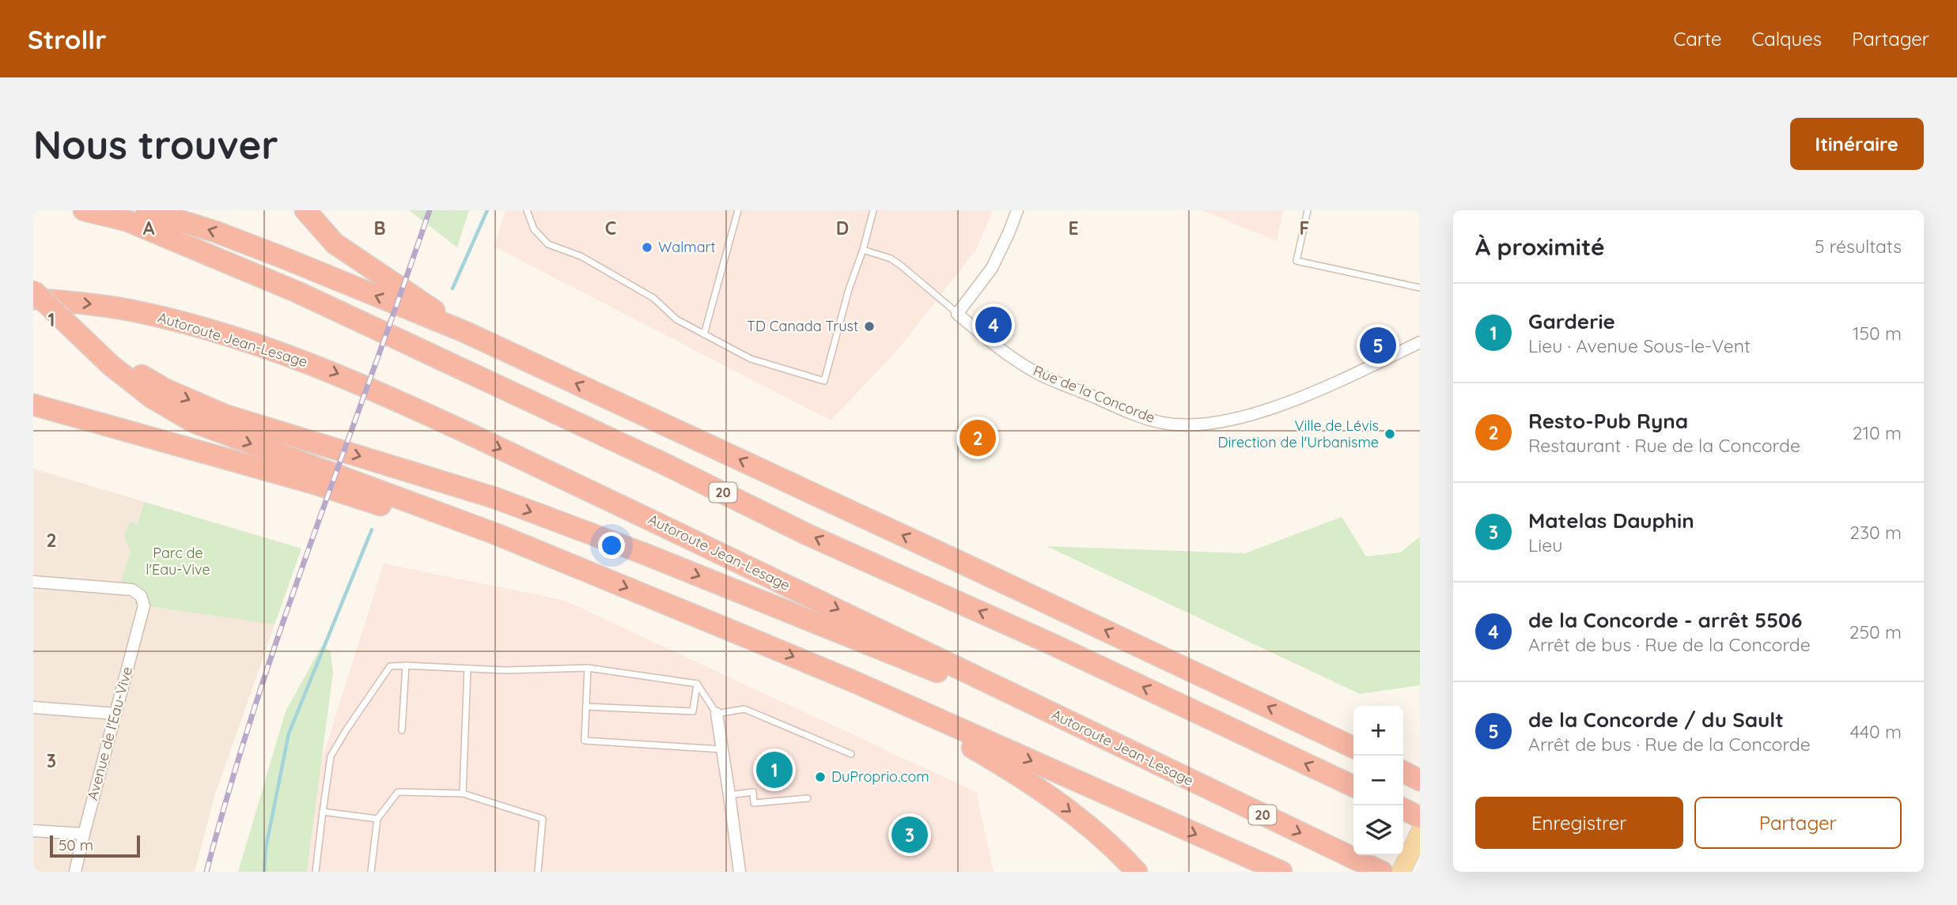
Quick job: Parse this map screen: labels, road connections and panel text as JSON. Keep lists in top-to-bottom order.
{
  "streets": {
    "highway": ["Autoroute Jean-Lesage", "20"],
    "street": ["Rue de la Concorde", "Avenue de l'Eau-Vive"]
  },
  "parks": ["Parc de l'Eau-Vive"],
  "places": [
    "Walmart",
    "TD Canada Trust",
    "Ville de Lévis Direction de l'Urbanisme",
    "DuProprio.com"
  ],
  "scale_bar": "50 m",
  "page": {
    "header": "Strollr",
    "nav": ["Carte", "Calques", "Partager"],
    "buttons": [
      "Itinéraire",
      ["Enregistrer", "Partager"]
    ],
    "title": "Nous trouver",
    "heading": ["À proximité", "5 résultats"],
    "list": [
      {
        "mark": "1",
        "name": "Garderie",
        "note": "Lieu · Avenue Sous-le-Vent",
        "value": "150 m"
      },
      {
        "mark": "2",
        "name": "Resto-Pub Ryna",
        "note": "Restaurant · Rue de la Concorde",
        "value": "210 m"
      },
      {
        "mark": "3",
        "name": "Matelas Dauphin",
        "note": "Lieu",
        "value": "230 m"
      },
      {
        "mark": "4",
        "name": "de la Concorde - arrêt 5506",
        "note": "Arrêt de bus · Rue de la Concorde",
        "value": "250 m"
      },
      {
        "mark": "5",
        "name": "de la Concorde / du Sault",
        "note": "Arrêt de bus · Rue de la Concorde",
        "value": "440 m"
      }
    ],
    "pins": [
      "4",
      "5",
      "2",
      "1",
      "3"
    ],
    "map_buttons": ["+", "−"],
    "scale": "50 m"
  },
  "grid": {
    "columns": [
      "A",
      "B",
      "C",
      "D",
      "E",
      "F"
    ],
    "rows": ["1", "2", "3"]
  }
}
